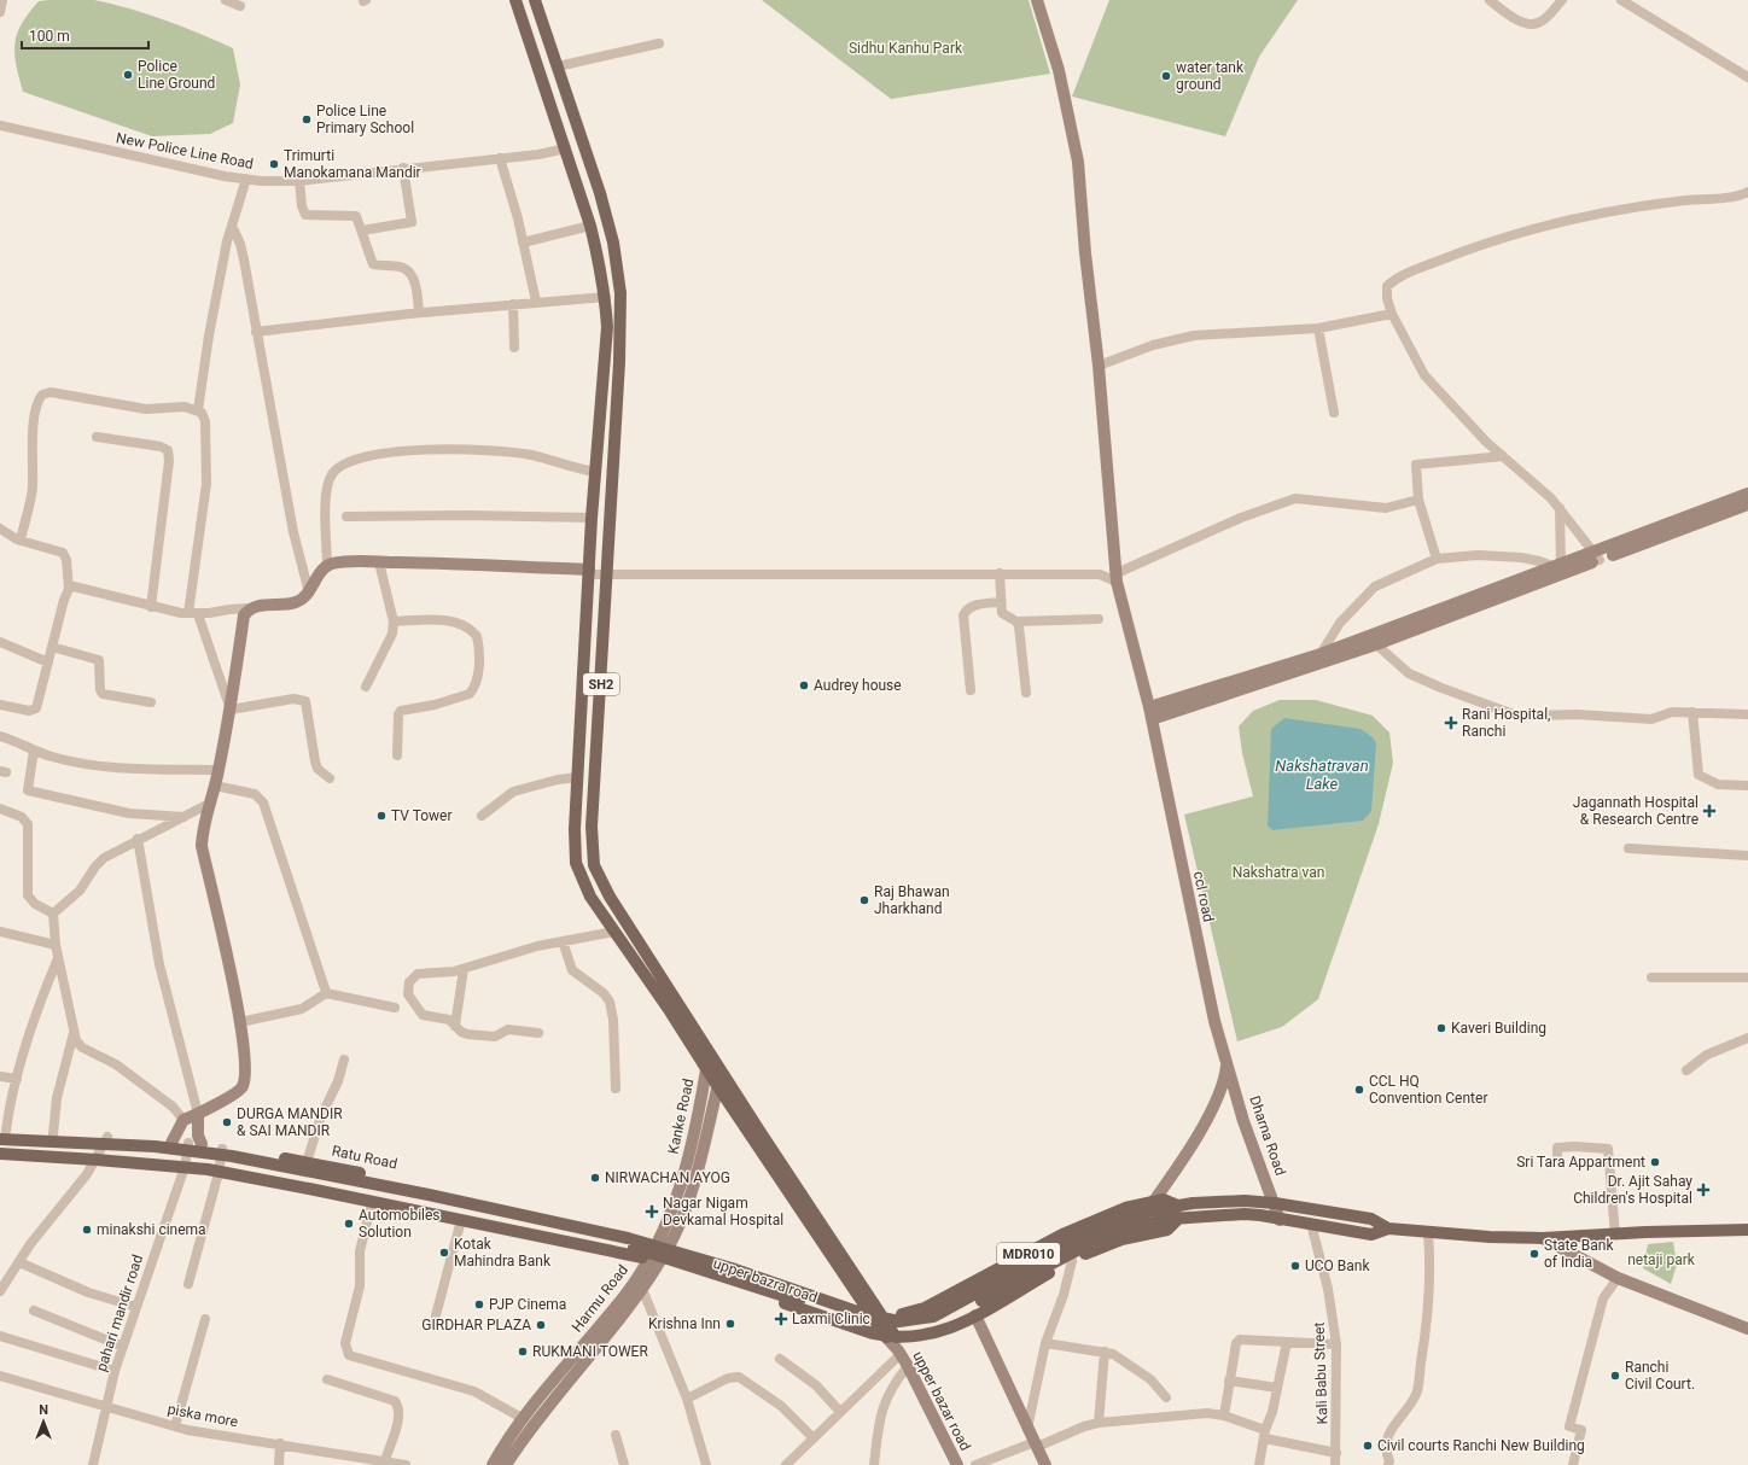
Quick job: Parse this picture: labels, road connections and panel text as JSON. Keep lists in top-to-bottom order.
{
  "streets": {
    "main road": [
      "SH2",
      "Ratu Road",
      "MDR010",
      "upper bazra road",
      "upper bazar road"
    ],
    "street": [
      "New Police Line Road",
      "ccl road",
      "Kanke Road",
      "Dharna Road",
      "Harmu Road",
      "pahari mandir road",
      "Kali Babu Street",
      "piska more"
    ]
  },
  "crossings": [
    ["New Police Line Road", "SH2"],
    ["SH2", "Kanke Road"],
    ["SH2", "upper bazra road"],
    ["SH2", "upper bazar road"],
    ["ccl road", "Dharna Road"],
    ["ccl road", "upper bazra road"],
    ["Kanke Road", "Ratu Road"],
    ["Kanke Road", "upper bazra road"],
    ["Kanke Road", "Harmu Road"],
    ["Ratu Road", "upper bazra road"],
    ["Ratu Road", "pahari mandir road"],
    ["upper bazra road", "Harmu Road"],
    ["upper bazra road", "upper bazar road"],
    ["pahari mandir road", "piska more"]
  ],
  "water": ["Nakshatravan Lake"],
  "parks": ["Sidhu Kanhu Park", "Nakshatra van", "netaji park"],
  "places": {
    "other": [
      "Police Line Ground",
      "water tank ground",
      "Police Line Primary School",
      "Trimurti Manokamana Mandir",
      "Audrey house",
      "TV Tower",
      "Raj Bhawan Jharkhand",
      "Kaveri Building",
      "CCL HQ Convention Center",
      "DURGA MANDIR & SAI MANDIR",
      "Sri Tara Appartment",
      "NIRWACHAN AYOG",
      "Automobiles Solution",
      "minakshi cinema",
      "Kotak Mahindra Bank",
      "State Bank of India",
      "UCO Bank",
      "PJP Cinema",
      "Krishna Inn",
      "GIRDHAR PLAZA",
      "RUKMANI TOWER",
      "Ranchi Civil Court.",
      "Civil courts Ranchi New Building"
    ],
    "health": [
      "Rani Hospital, Ranchi",
      "Jagannath Hospital & Research Centre",
      "Dr. Ajit Sahay Children's Hospital",
      "Nagar Nigam Devkamal Hospital",
      "Laxmi Clinic"
    ]
  },
  "scale_bar": "100 m",
  "north": "top"
}
